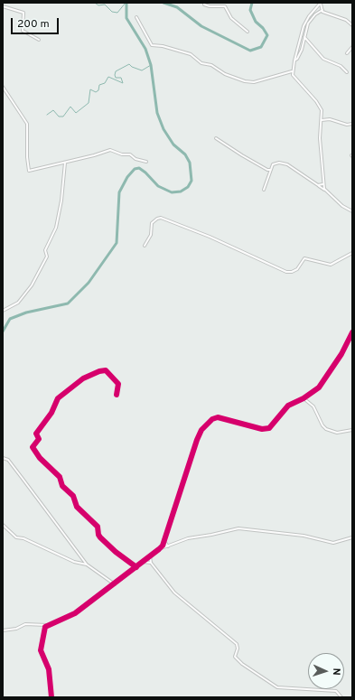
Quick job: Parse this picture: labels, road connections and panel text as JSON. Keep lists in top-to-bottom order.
{
  "scale_bar": "200 m",
  "north": "right"
}
